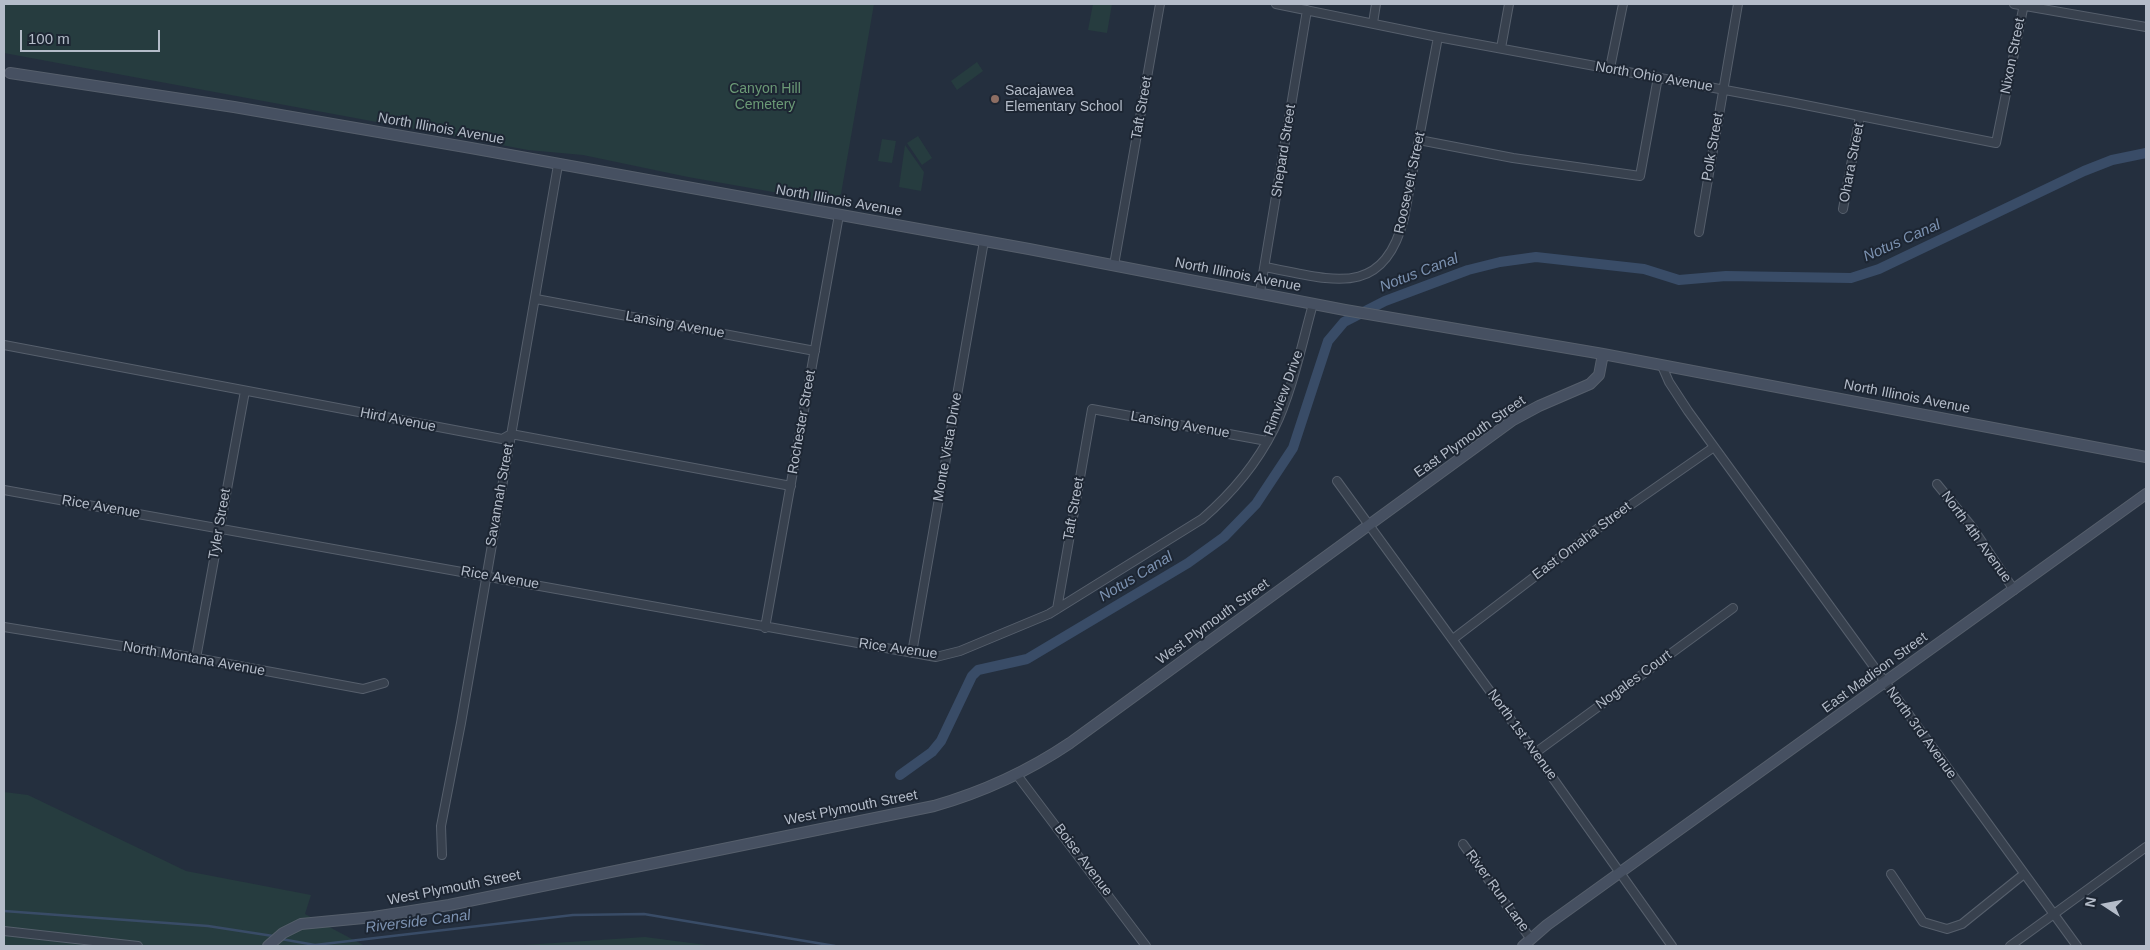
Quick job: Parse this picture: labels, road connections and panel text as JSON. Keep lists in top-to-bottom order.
{
  "streets": {
    "street": [
      "Nixon Street",
      "North Ohio Avenue",
      "Taft Street",
      "North Illinois Avenue",
      "Polk Street",
      "Shepard Street",
      "Ohara Street",
      "Roosevelt Street",
      "Lansing Avenue",
      "Rimview Drive",
      "Hird Avenue",
      "Rochester Street",
      "East Plymouth Street",
      "Monte Vista Drive",
      "Savannah Street",
      "Rice Avenue",
      "Tyler Street",
      "North 4th Avenue",
      "East Omaha Street",
      "West Plymouth Street",
      "North Montana Avenue",
      "East Madison Street",
      "Nogales Court",
      "North 3rd Avenue",
      "North 1st Avenue",
      "Boise Avenue",
      "River Run Lane"
    ]
  },
  "crossings": [
    ["Nixon Street", "North Ohio Avenue"],
    ["North Ohio Avenue", "Polk Street"],
    ["North Ohio Avenue", "Shepard Street"],
    ["North Ohio Avenue", "Ohara Street"],
    ["North Ohio Avenue", "Roosevelt Street"],
    ["Taft Street", "North Illinois Avenue"],
    ["Taft Street", "Lansing Avenue"],
    ["Taft Street", "Rimview Drive"],
    ["North Illinois Avenue", "Shepard Street"],
    ["North Illinois Avenue", "Rimview Drive"],
    ["North Illinois Avenue", "Rochester Street"],
    ["North Illinois Avenue", "East Plymouth Street"],
    ["North Illinois Avenue", "Monte Vista Drive"],
    ["North Illinois Avenue", "Savannah Street"],
    ["Shepard Street", "Roosevelt Street"],
    ["Lansing Avenue", "Rimview Drive"],
    ["Lansing Avenue", "Rochester Street"],
    ["Lansing Avenue", "Savannah Street"],
    ["Rimview Drive", "Rice Avenue"],
    ["Hird Avenue", "Rochester Street"],
    ["Hird Avenue", "Savannah Street"],
    ["Hird Avenue", "Tyler Street"],
    ["Rochester Street", "Rice Avenue"],
    ["East Plymouth Street", "West Plymouth Street"],
    ["East Plymouth Street", "North 1st Avenue"],
    ["Monte Vista Drive", "Rice Avenue"],
    ["Savannah Street", "Rice Avenue"],
    ["Rice Avenue", "Tyler Street"],
    ["Tyler Street", "North Montana Avenue"],
    ["North 4th Avenue", "East Madison Street"],
    ["East Omaha Street", "North 3rd Avenue"],
    ["East Omaha Street", "North 1st Avenue"],
    ["West Plymouth Street", "North 1st Avenue"],
    ["West Plymouth Street", "Boise Avenue"],
    ["East Madison Street", "North 3rd Avenue"],
    ["East Madison Street", "North 1st Avenue"],
    ["East Madison Street", "River Run Lane"],
    ["Nogales Court", "North 1st Avenue"]
  ],
  "water": ["Notus Canal", "Riverside Canal"],
  "parks": ["Canyon Hill Cemetery"],
  "places": ["Sacajawea Elementary School"],
  "scale_bar": "100 m",
  "north": "left"
}
